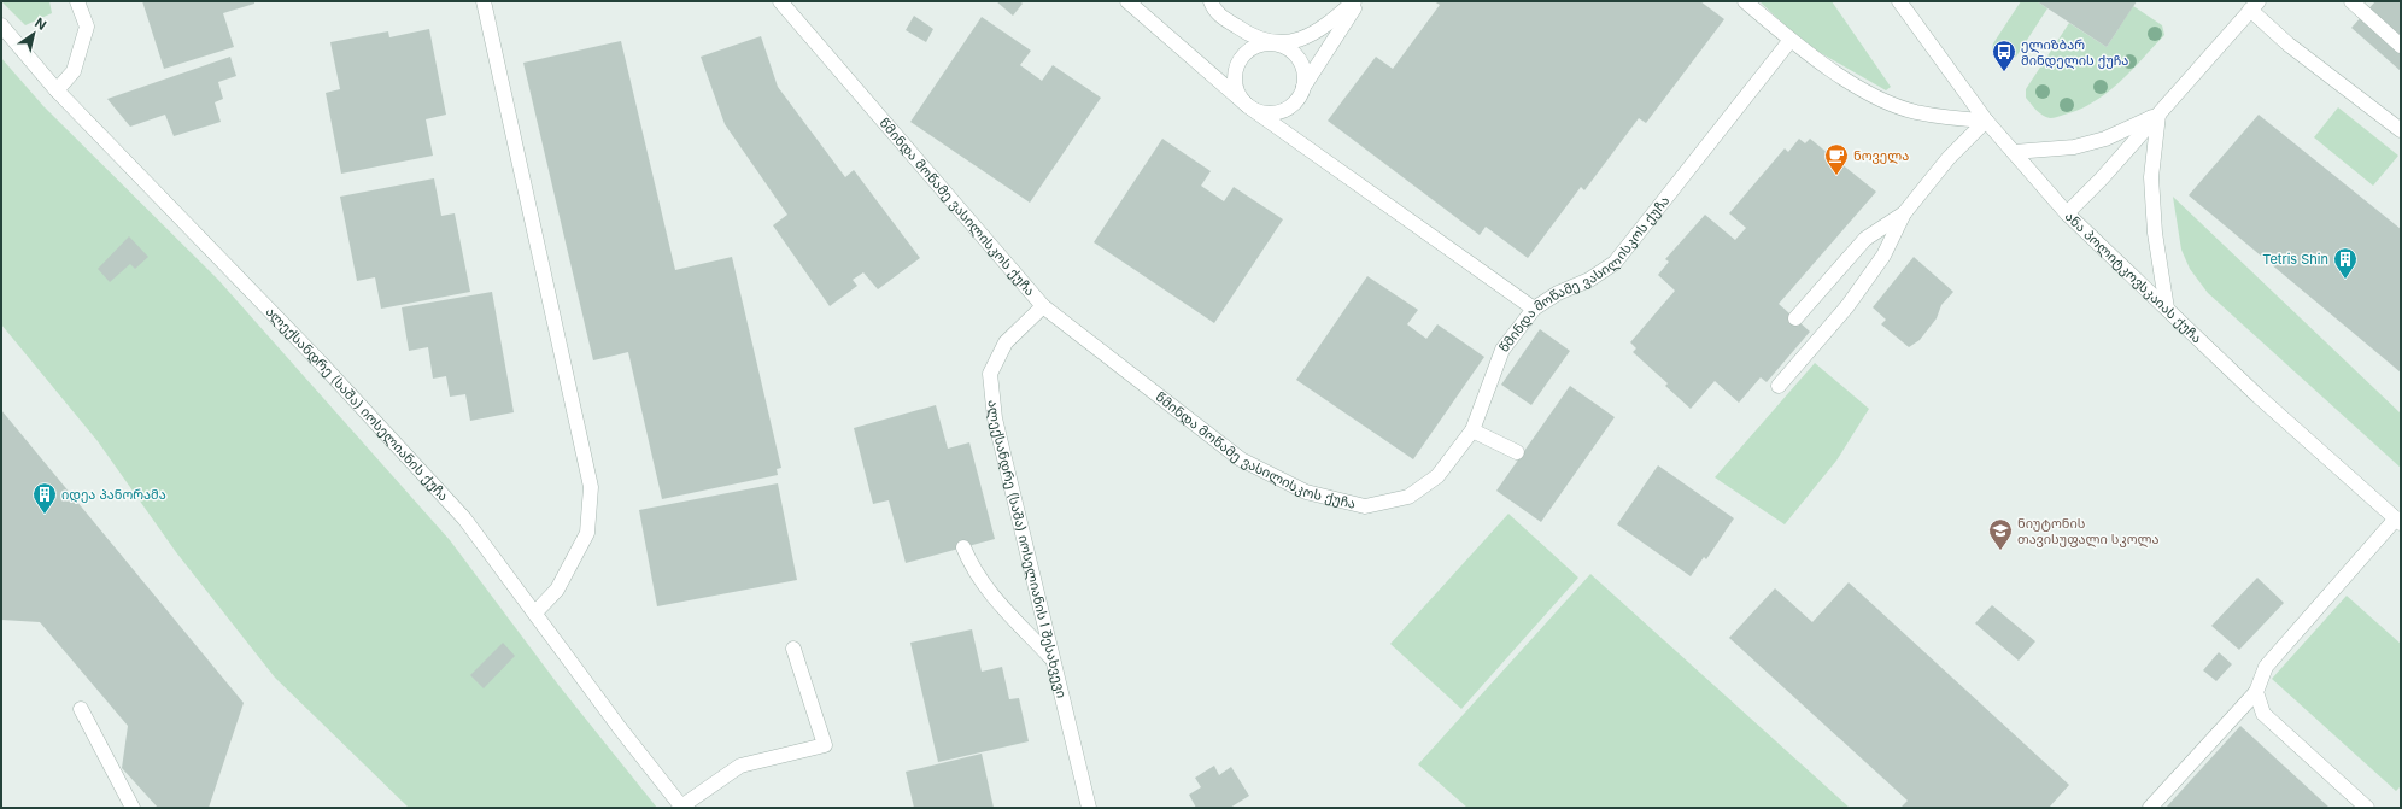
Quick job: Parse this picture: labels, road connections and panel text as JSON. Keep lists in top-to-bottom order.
{
  "streets": {
    "street": [
      "წმინდა მოწამე ვასილისკოს ქუჩა",
      "ანა პოლიტკოვსკაიას ქუჩა",
      "ალექსანდრე (საშა) იოსელიანის ქუჩა",
      "ალექსანდრე (საშა) იოსელიანის I შესახვევი"
    ]
  },
  "crossings": [
    ["წმინდა მოწამე ვასილისკოს ქუჩა", "ალექსანდრე (საშა) იოსელიანის I შესახვევი"]
  ],
  "places": {
    "bus stop": ["ელიზბარ მინდელის ქუჩა"],
    "cafe": ["ნოველა"],
    "building": ["Tetris Shin", "იდეა პანორამა"],
    "school or university": ["ნიუტონის თავისუფალი სკოლა"]
  },
  "north": "top right"
}
